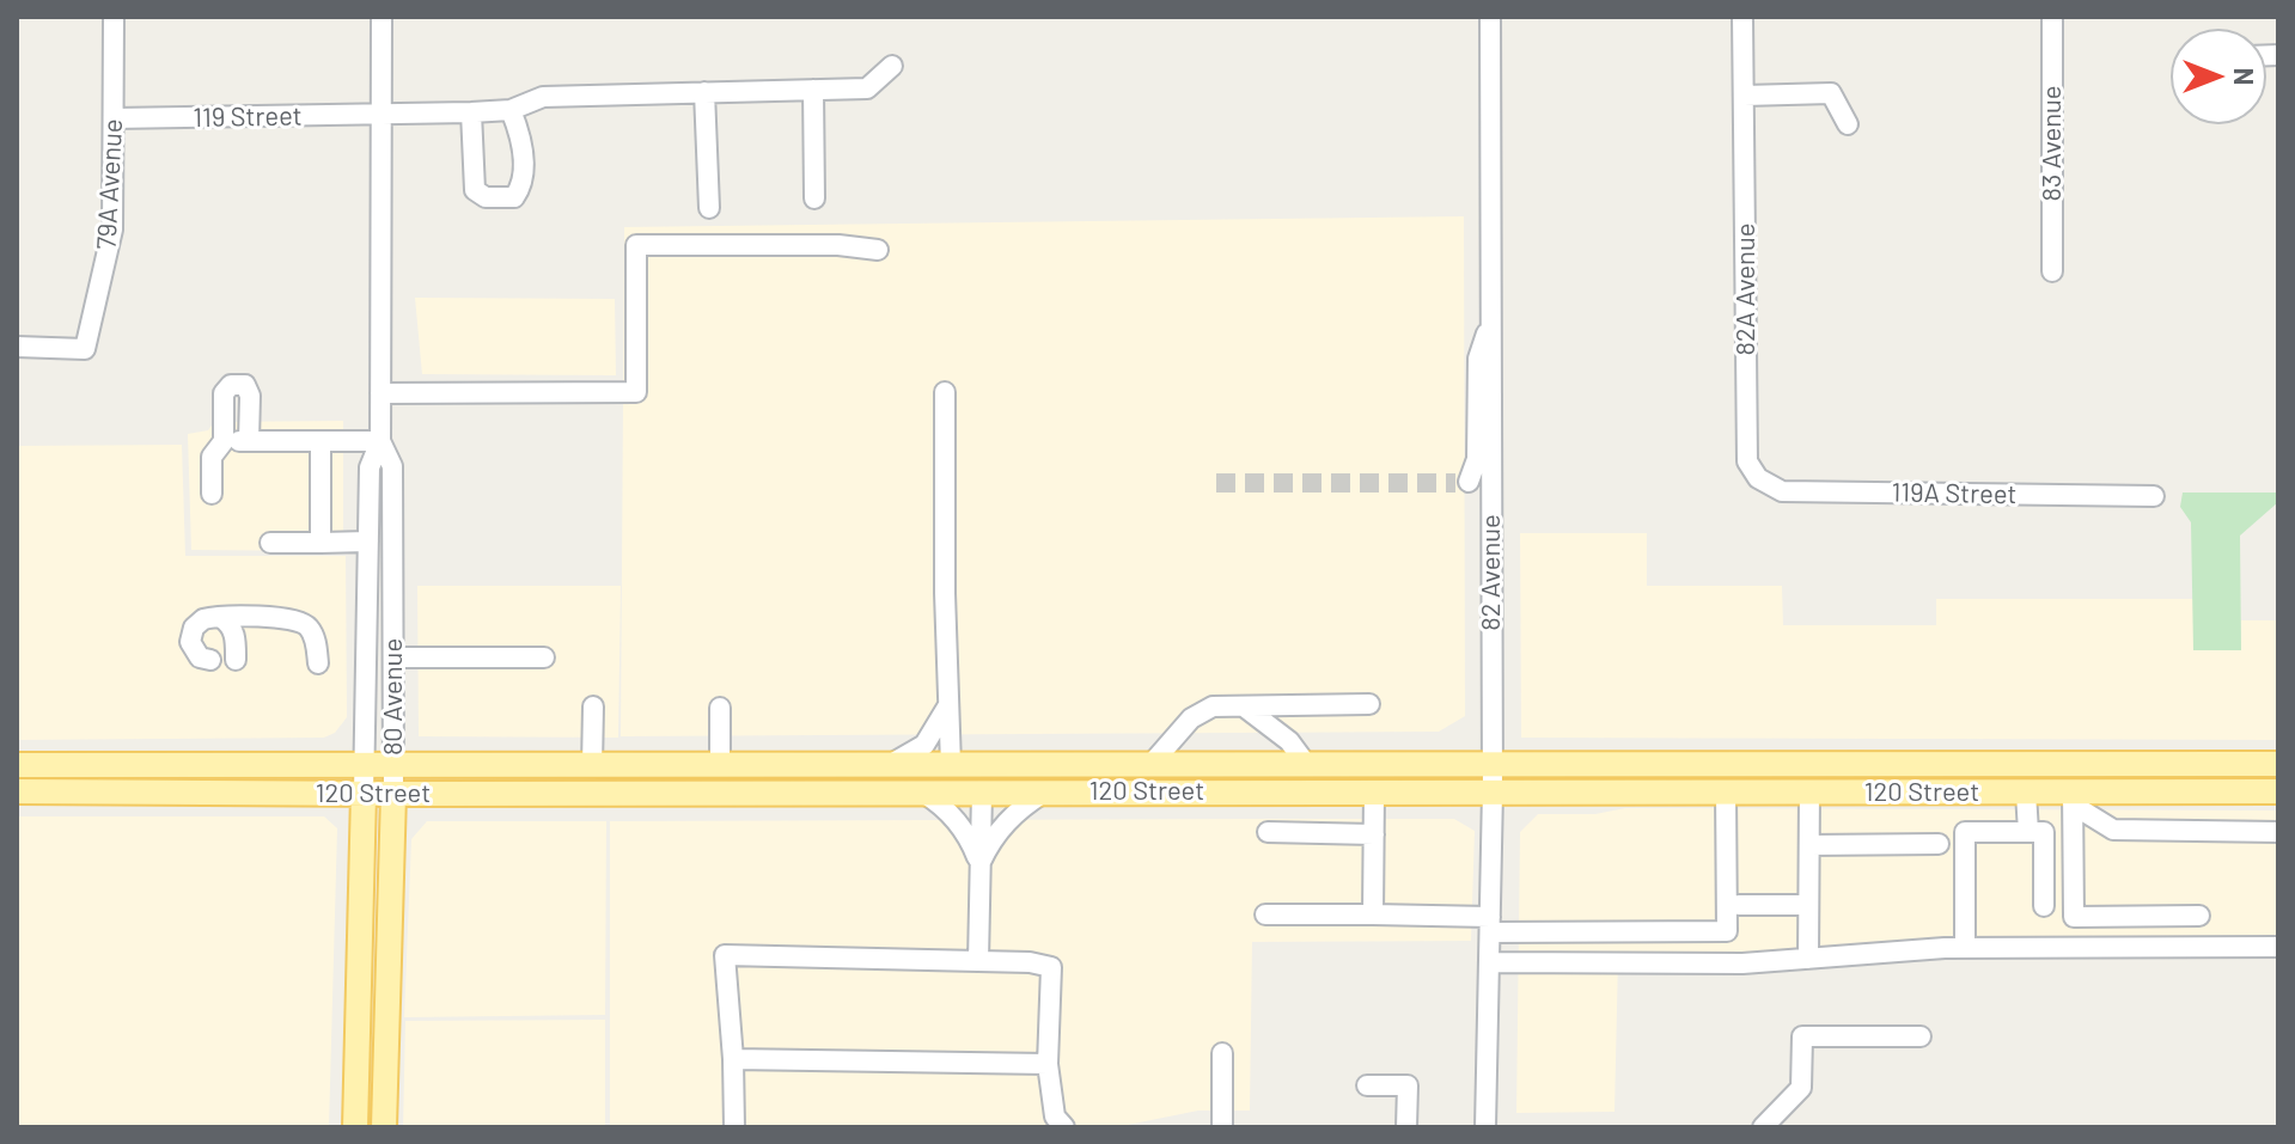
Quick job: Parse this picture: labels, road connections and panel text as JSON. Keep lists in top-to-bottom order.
{
  "streets": {
    "main road": ["80 Avenue", "120 Street"],
    "street": [
      "119 Street",
      "83 Avenue",
      "79A Avenue",
      "82A Avenue",
      "119A Street",
      "82 Avenue"
    ]
  },
  "crossings": [
    ["119 Street", "79A Avenue"],
    ["119 Street", "80 Avenue"],
    ["82A Avenue", "119A Street"],
    ["82 Avenue", "120 Street"],
    ["80 Avenue", "120 Street"]
  ],
  "north": "right"
}
